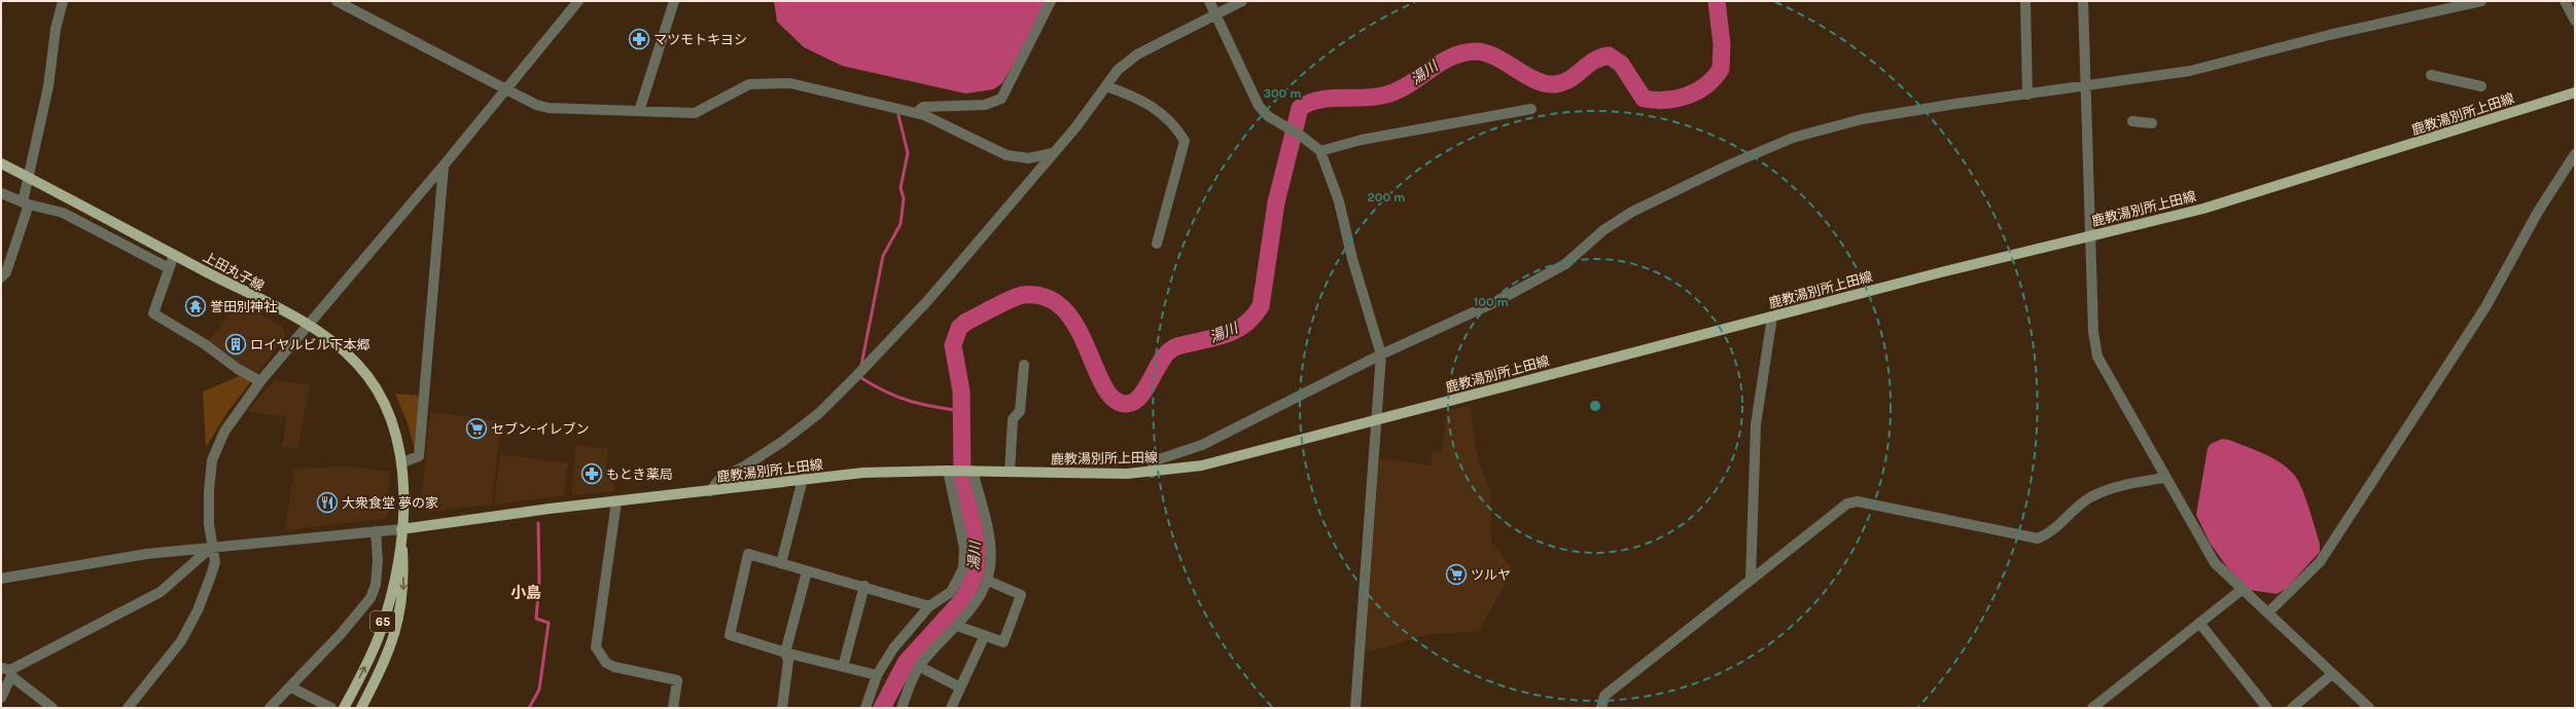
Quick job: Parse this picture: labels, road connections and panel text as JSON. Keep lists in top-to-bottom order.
{
  "streets": {
    "main road": ["鹿教湯別所上田線", "上田丸子線", "65"]
  },
  "crossings": [
    ["鹿教湯別所上田線", "上田丸子線"]
  ],
  "districts": ["小島"],
  "water": ["湯川"],
  "places": {
    "pharmacy": ["マツモトキヨシ", "もとき薬局"],
    "temple": ["誉田別神社"],
    "building": ["ロイヤルビル下本郷"],
    "supermarket": ["セブン-イレブン", "ツルヤ"],
    "restaurant": ["大衆食堂 夢の家"]
  },
  "rings": ["300 m", "200 m", "100 m"]
}
